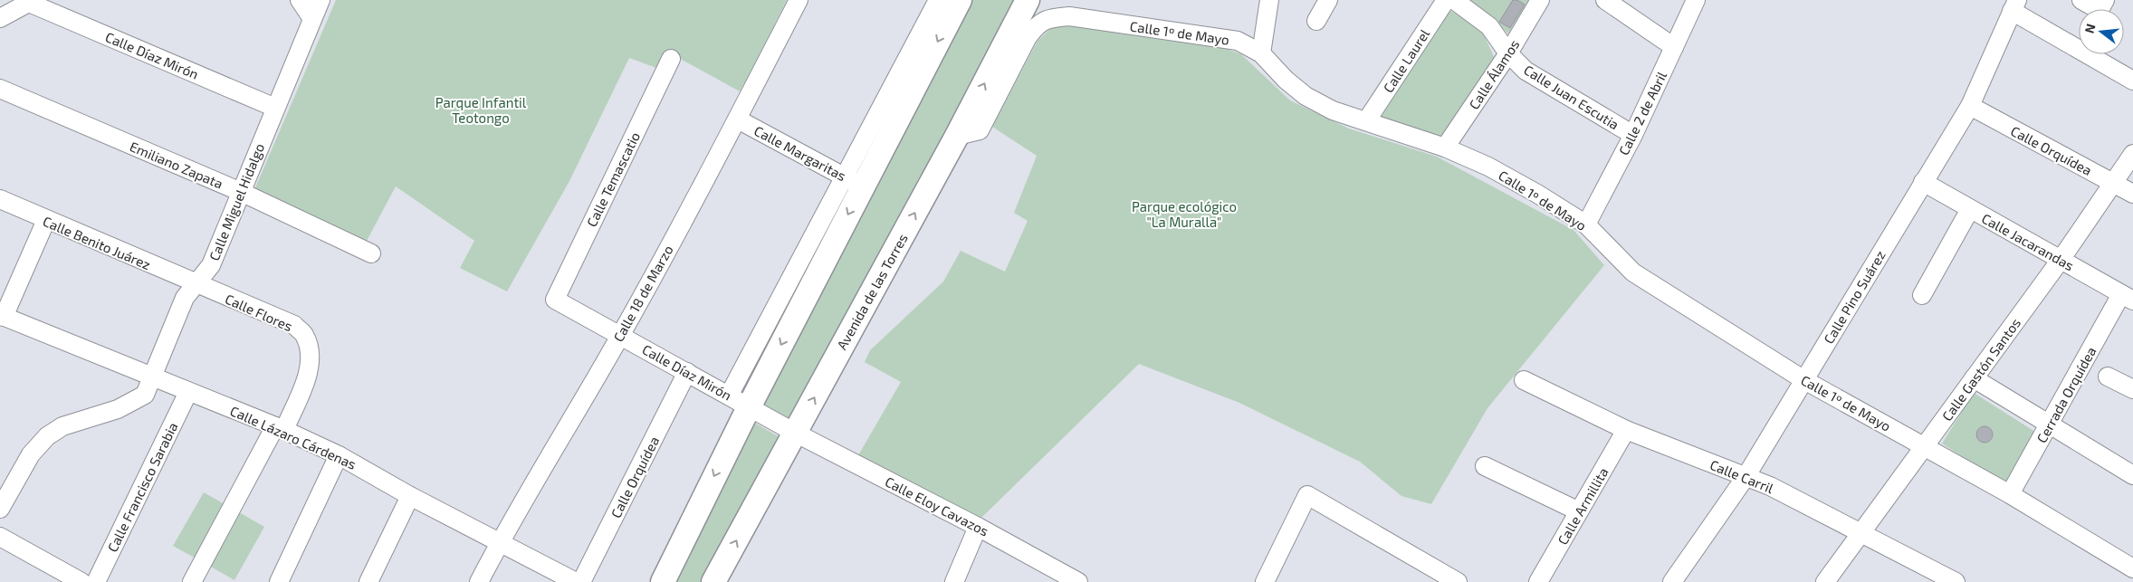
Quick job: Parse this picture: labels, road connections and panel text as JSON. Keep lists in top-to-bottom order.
{
  "streets": {
    "main road": ["Avenida de las Torres"],
    "street": [
      "Calle 1º de Mayo",
      "Calle Díaz Mirón",
      "Calle Laurel",
      "Calle Álamos",
      "Calle Juan Escutia",
      "Calle 2 de Abril",
      "Calle Orquídea",
      "Calle Margaritas",
      "Emiliano Zapata",
      "Calle Temascatio",
      "Calle Miguel Hidalgo",
      "Calle Jacarandas",
      "Calle Benito Juárez",
      "Calle 18 de Marzo",
      "Calle Pino Suárez",
      "Calle Flores",
      "Calle Gastón Santos",
      "Cerrada Orquídea",
      "Calle Lázaro Cárdenas",
      "Calle Carril",
      "Calle Francisco Sarabia",
      "Calle Eloy Cavazos",
      "Calle Armillita"
    ]
  },
  "crossings": [
    ["Calle 1º de Mayo", "Calle Laurel"],
    ["Calle 1º de Mayo", "Calle Álamos"],
    ["Calle 1º de Mayo", "Calle 2 de Abril"],
    ["Calle 1º de Mayo", "Avenida de las Torres"],
    ["Calle 1º de Mayo", "Calle Pino Suárez"],
    ["Calle 1º de Mayo", "Calle Gastón Santos"],
    ["Calle 1º de Mayo", "Cerrada Orquídea"],
    ["Calle Díaz Mirón", "Calle Orquídea"],
    ["Calle Díaz Mirón", "Calle Temascatio"],
    ["Calle Díaz Mirón", "Calle Miguel Hidalgo"],
    ["Calle Díaz Mirón", "Avenida de las Torres"],
    ["Calle Díaz Mirón", "Calle 18 de Marzo"],
    ["Calle Díaz Mirón", "Calle Eloy Cavazos"],
    ["Calle Álamos", "Calle Juan Escutia"],
    ["Calle Juan Escutia", "Calle 2 de Abril"],
    ["Calle Orquídea", "Calle Pino Suárez"],
    ["Calle Orquídea", "Calle Gastón Santos"],
    ["Calle Margaritas", "Calle 18 de Marzo"],
    ["Emiliano Zapata", "Calle Miguel Hidalgo"],
    ["Calle Miguel Hidalgo", "Calle Benito Juárez"],
    ["Calle Miguel Hidalgo", "Calle Flores"],
    ["Calle Miguel Hidalgo", "Calle Lázaro Cárdenas"],
    ["Calle Jacarandas", "Calle Pino Suárez"],
    ["Calle Jacarandas", "Calle Gastón Santos"],
    ["Calle Jacarandas", "Cerrada Orquídea"],
    ["Calle Benito Juárez", "Calle Flores"],
    ["Avenida de las Torres", "Calle Eloy Cavazos"],
    ["Calle 18 de Marzo", "Calle Lázaro Cárdenas"],
    ["Calle Pino Suárez", "Calle Carril"],
    ["Calle Flores", "Calle Lázaro Cárdenas"],
    ["Calle Gastón Santos", "Calle Carril"],
    ["Calle Lázaro Cárdenas", "Calle Francisco Sarabia"],
    ["Calle Carril", "Calle Armillita"]
  ],
  "parks": ["Parque Infantil Teotongo", "Parque ecológico \"La Muralla\""],
  "north": "left"
}
